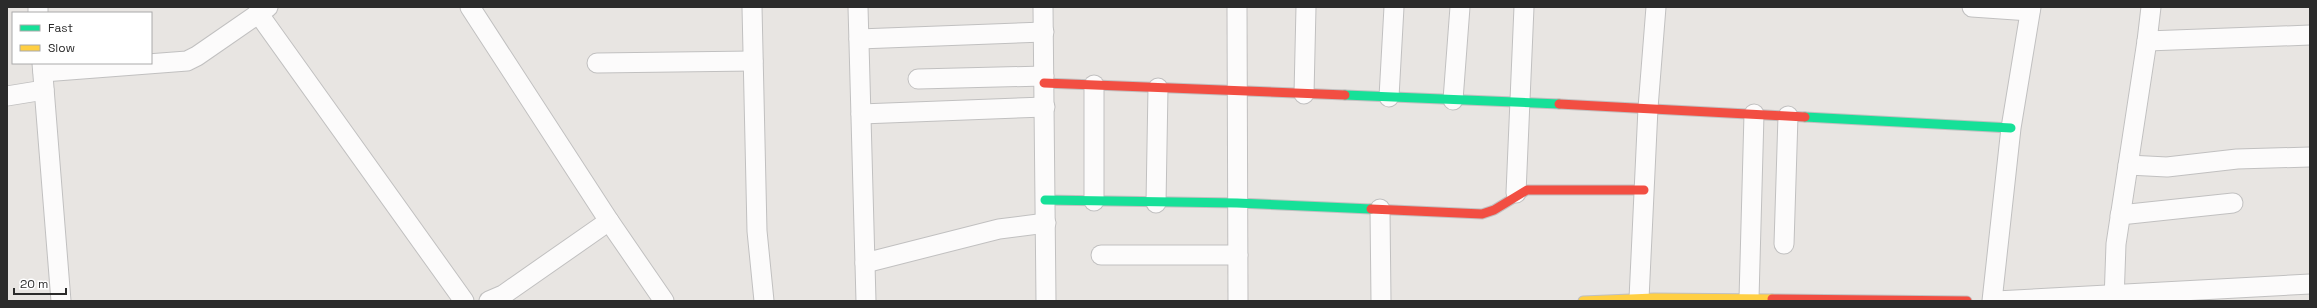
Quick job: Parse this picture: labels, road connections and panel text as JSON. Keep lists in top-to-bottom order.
{
  "legend": ["Fast", "Slow"],
  "scale_bar": "20 m"
}
